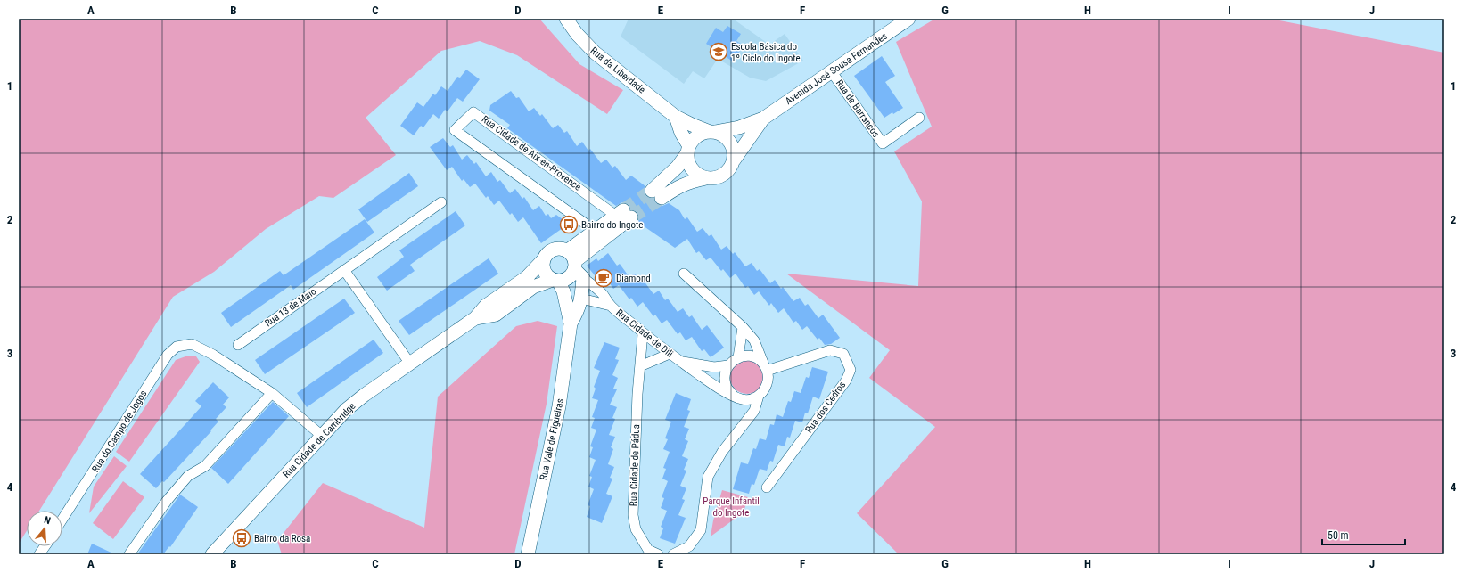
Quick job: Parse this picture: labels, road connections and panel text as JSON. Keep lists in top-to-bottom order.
{
  "streets": {
    "street": [
      "Avenida José Sousa Fernandes",
      "Rua da Liberdade",
      "Rua de Barrancos",
      "Rua Cidade de Aix-en-Provence",
      "Rua 13 de Maio",
      "Rua Cidade de Dili",
      "Rua dos Cedros",
      "Rua do Campo de Jogos",
      "Rua Vale de Figueiras",
      "Rua Cidade de Cambridge",
      "Rua Cidade de Pádua"
    ]
  },
  "crossings": [
    ["Avenida José Sousa Fernandes", "Rua da Liberdade"],
    ["Avenida José Sousa Fernandes", "Rua de Barrancos"],
    ["Rua Cidade de Aix-en-Provence", "Rua Cidade de Cambridge"],
    ["Rua Cidade de Dili", "Rua dos Cedros"],
    ["Rua Cidade de Dili", "Rua Vale de Figueiras"],
    ["Rua Cidade de Dili", "Rua Cidade de Cambridge"],
    ["Rua Cidade de Dili", "Rua Cidade de Pádua"],
    ["Rua Vale de Figueiras", "Rua Cidade de Cambridge"]
  ],
  "parks": ["Parque Infantil do Ingote"],
  "places": {
    "school or university": ["Escola Básica do 1º Ciclo do Ingote"],
    "bus stop": ["Bairro do Ingote", "Bairro da Rosa"],
    "cafe": ["Diamond"]
  },
  "scale_bar": "50 m",
  "north": "top",
  "grid": {
    "columns": [
      "A",
      "B",
      "C",
      "D",
      "E",
      "F",
      "G",
      "H",
      "I",
      "J"
    ],
    "rows": [
      "1",
      "2",
      "3",
      "4"
    ]
  }
}
